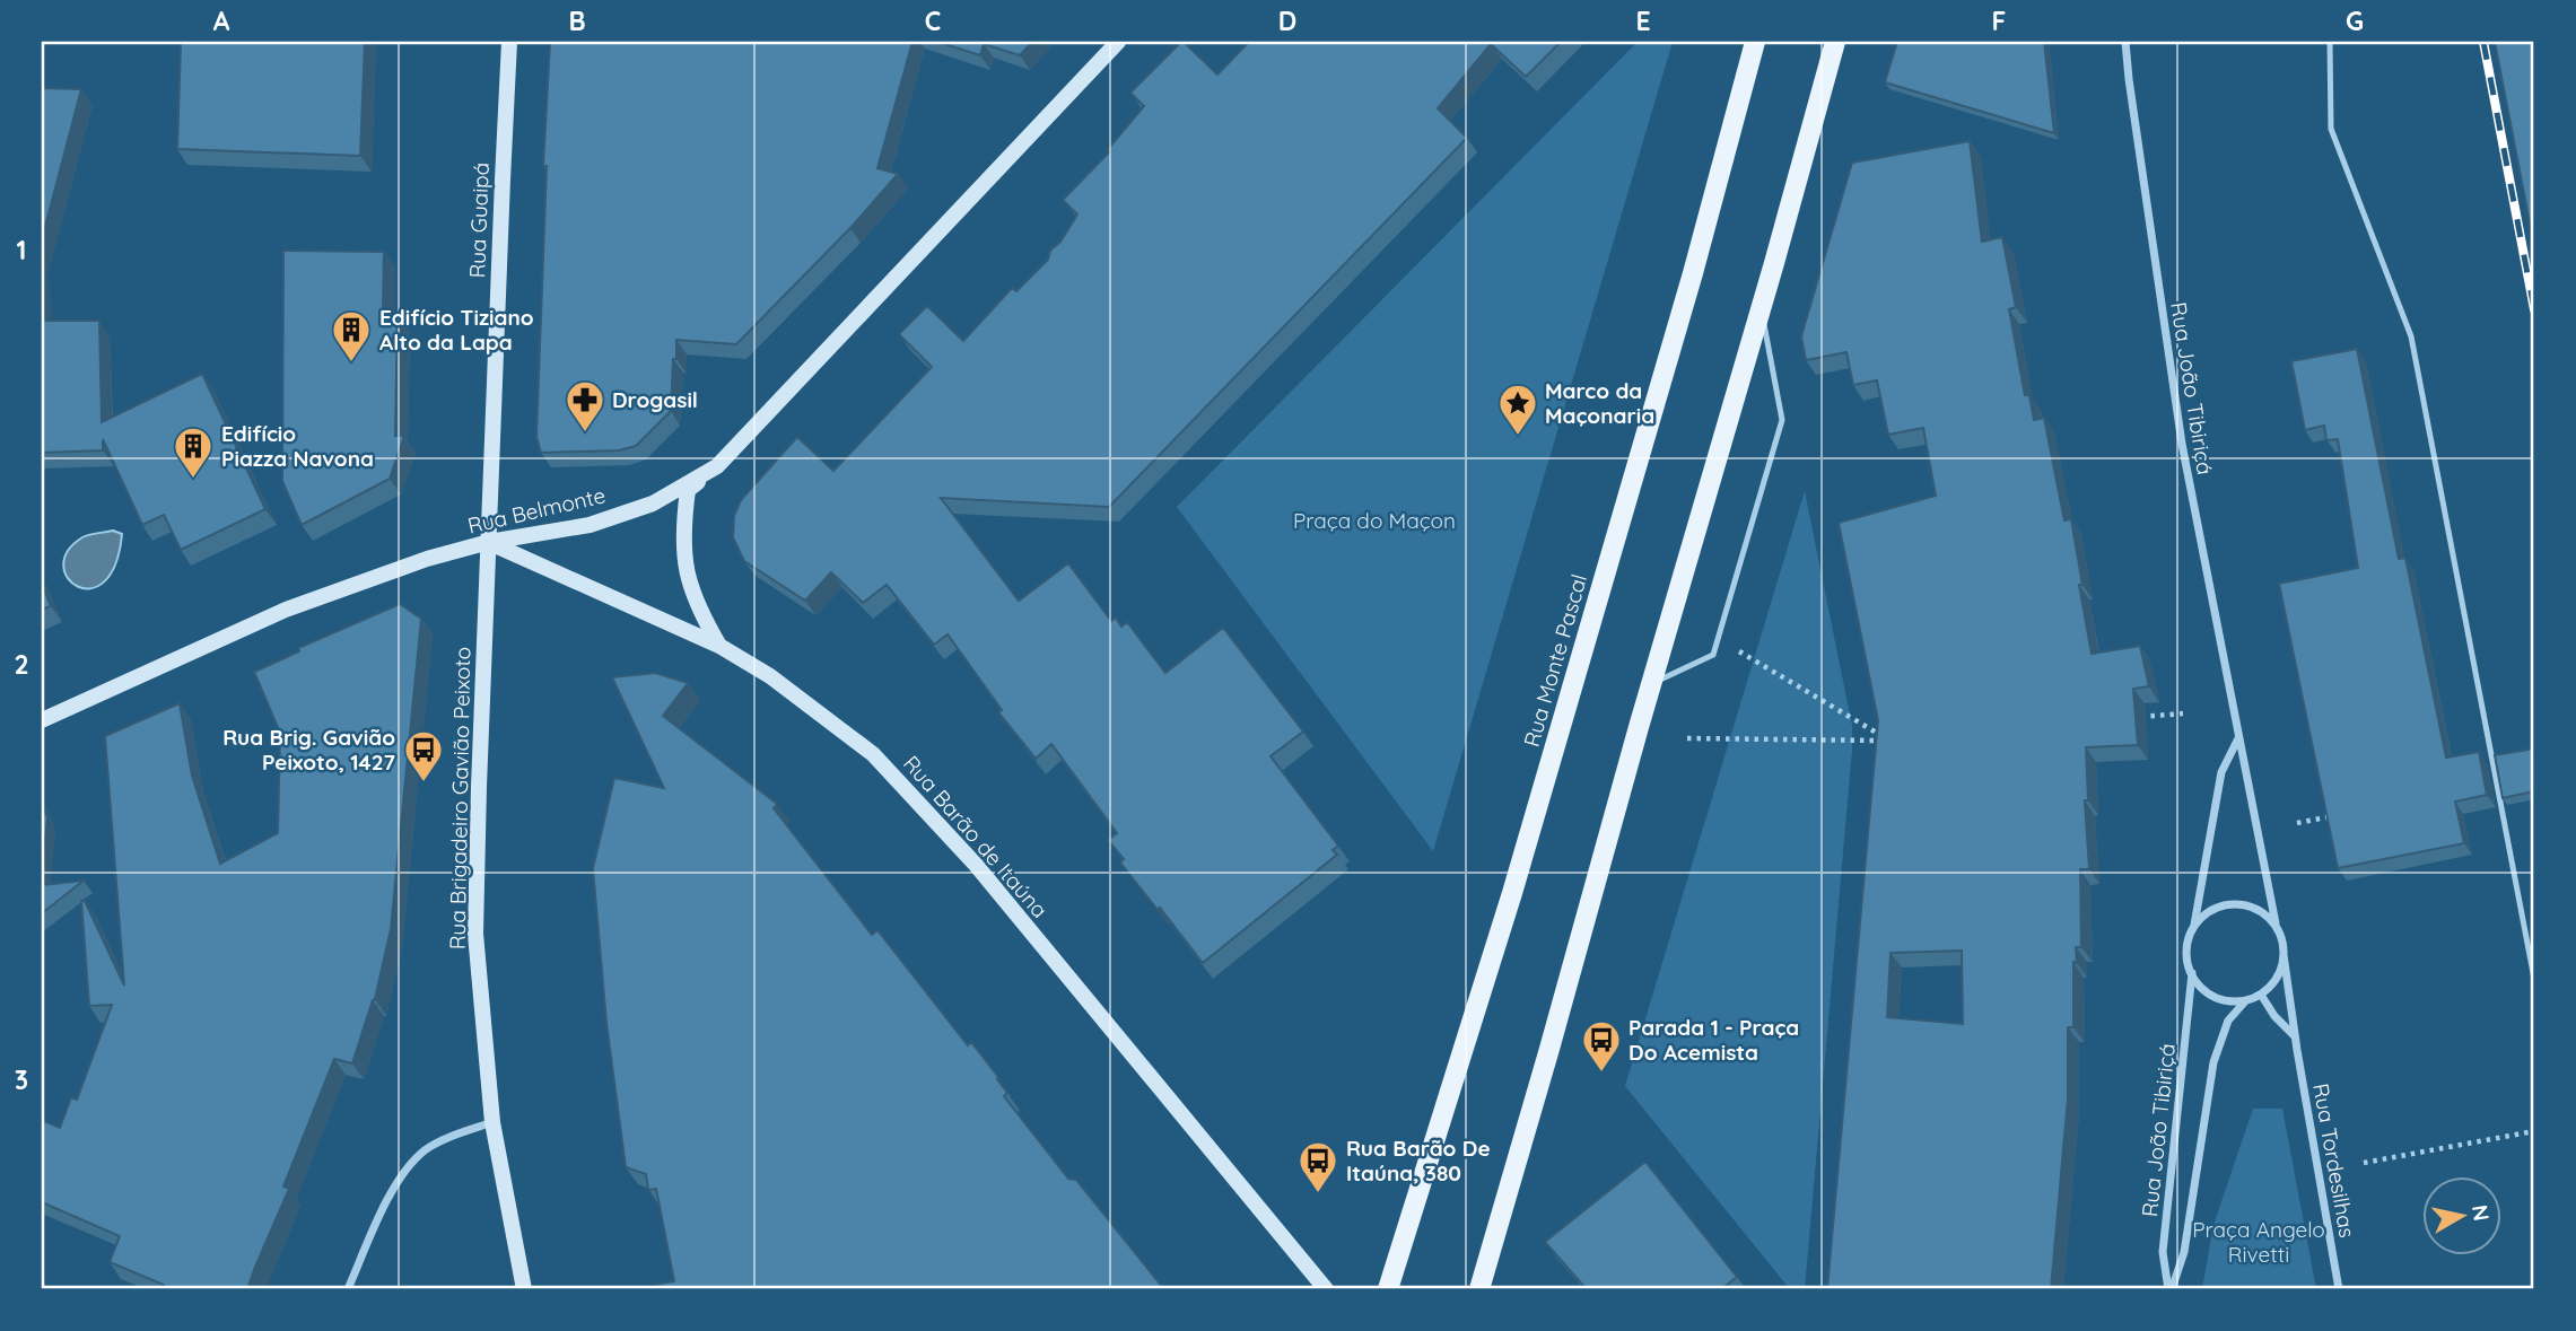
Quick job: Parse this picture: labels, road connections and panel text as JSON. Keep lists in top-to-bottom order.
{
  "streets": {
    "main road": [
      "Rua Guaipá",
      "Rua Belmonte",
      "Rua Monte Pascal",
      "Rua Brigadeiro Gavião Peixoto",
      "Rua Barão de Itaúna"
    ],
    "street": ["Rua João Tibiriçá", "Rua Tordesilhas"]
  },
  "crossings": [
    ["Rua Guaipá", "Rua Belmonte"],
    ["Rua Guaipá", "Rua Brigadeiro Gavião Peixoto"],
    ["Rua Guaipá", "Rua Barão de Itaúna"],
    ["Rua João Tibiriçá", "Rua Tordesilhas"],
    ["Rua Belmonte", "Rua Brigadeiro Gavião Peixoto"],
    ["Rua Belmonte", "Rua Barão de Itaúna"],
    ["Rua Brigadeiro Gavião Peixoto", "Rua Barão de Itaúna"]
  ],
  "parks": ["Praça do Maçon", "Praça Angelo Rivetti"],
  "places": {
    "building": ["Edifício Tiziano Alto da Lapa", "Edifício Piazza Navona"],
    "pharmacy": ["Drogasil"],
    "place": ["Marco da Maçonaria"],
    "bus stop": ["Rua Brig. Gavião Peixoto, 1427", "Parada 1 - Praça Do Acemista", "Rua Barão De Itaúna, 380"]
  },
  "north": "right",
  "grid": {
    "columns": [
      "A",
      "B",
      "C",
      "D",
      "E",
      "F",
      "G"
    ],
    "rows": ["1", "2", "3"]
  }
}
